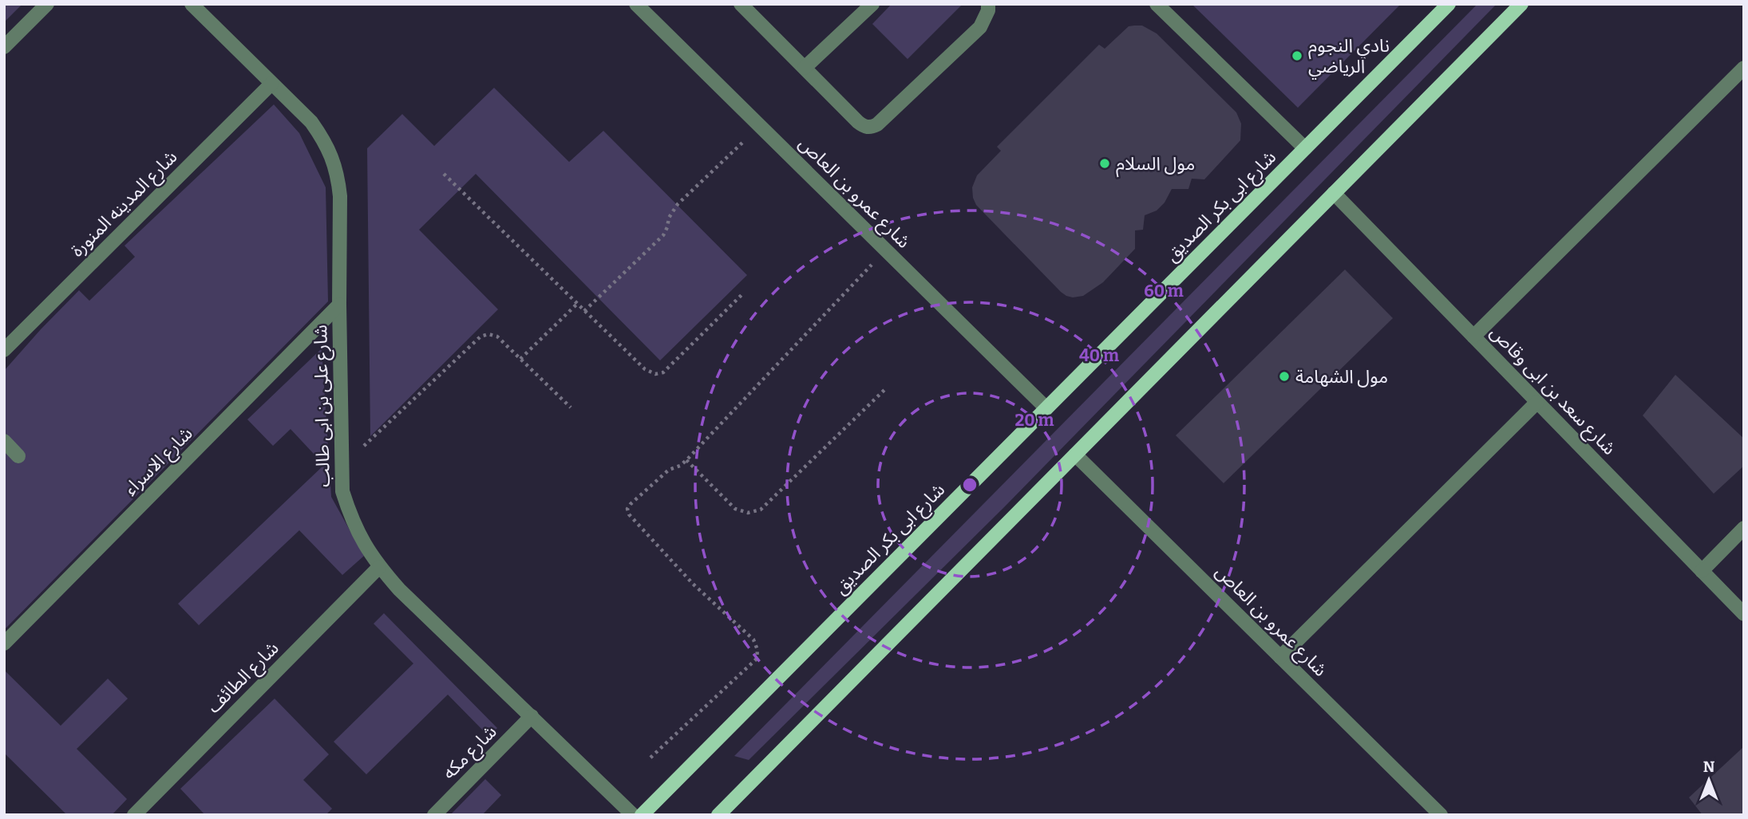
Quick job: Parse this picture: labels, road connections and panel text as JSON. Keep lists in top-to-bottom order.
{
  "streets": {
    "main road": ["شارع ابى بكر الصديق"],
    "street": [
      "شارع عمرو بن العاص",
      "شارع المدينه المنورة",
      "شارع سعد بن ابى وقاص",
      "شارع على بن ابى طالب",
      "شارع الاسراء",
      "شارع الطائف",
      "شارع مكه"
    ]
  },
  "crossings": [
    ["شارع عمرو بن العاص", "شارع ابى بكر الصديق"],
    ["شارع المدينه المنورة", "شارع على بن ابى طالب"],
    ["شارع على بن ابى طالب", "شارع الاسراء"],
    ["شارع على بن ابى طالب", "شارع الطائف"],
    ["شارع على بن ابى طالب", "شارع مكه"]
  ],
  "places": ["نادي النجوم الرياضي", "مول السلام", "مول الشهامة"],
  "north": "top",
  "rings": ["60 m", "40 m", "20 m"]
}
